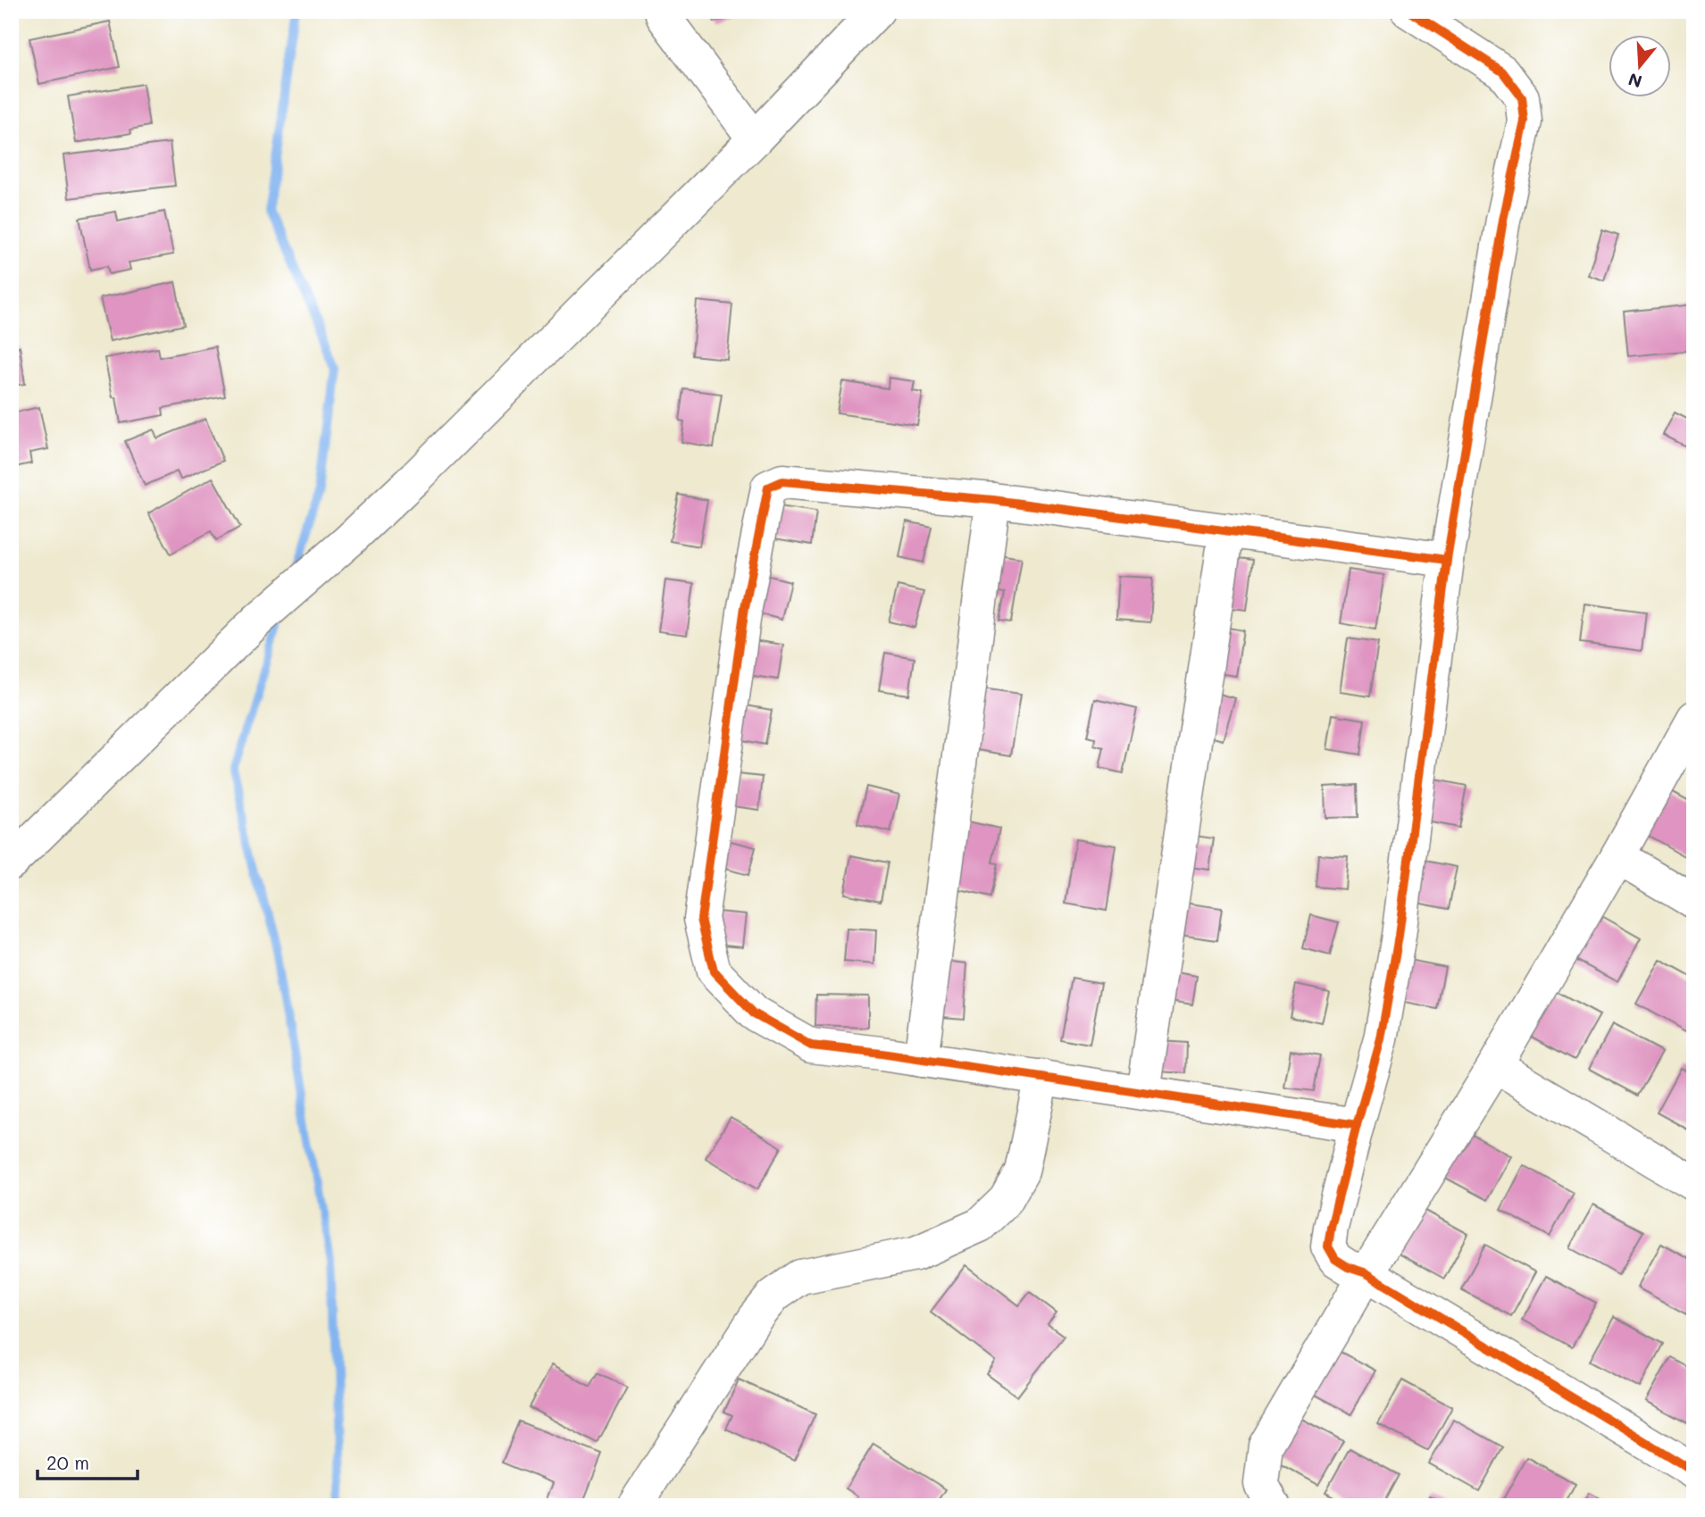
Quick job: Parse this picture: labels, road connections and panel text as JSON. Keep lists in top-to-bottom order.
{
  "scale_bar": "20 m",
  "north": "bottom"
}
